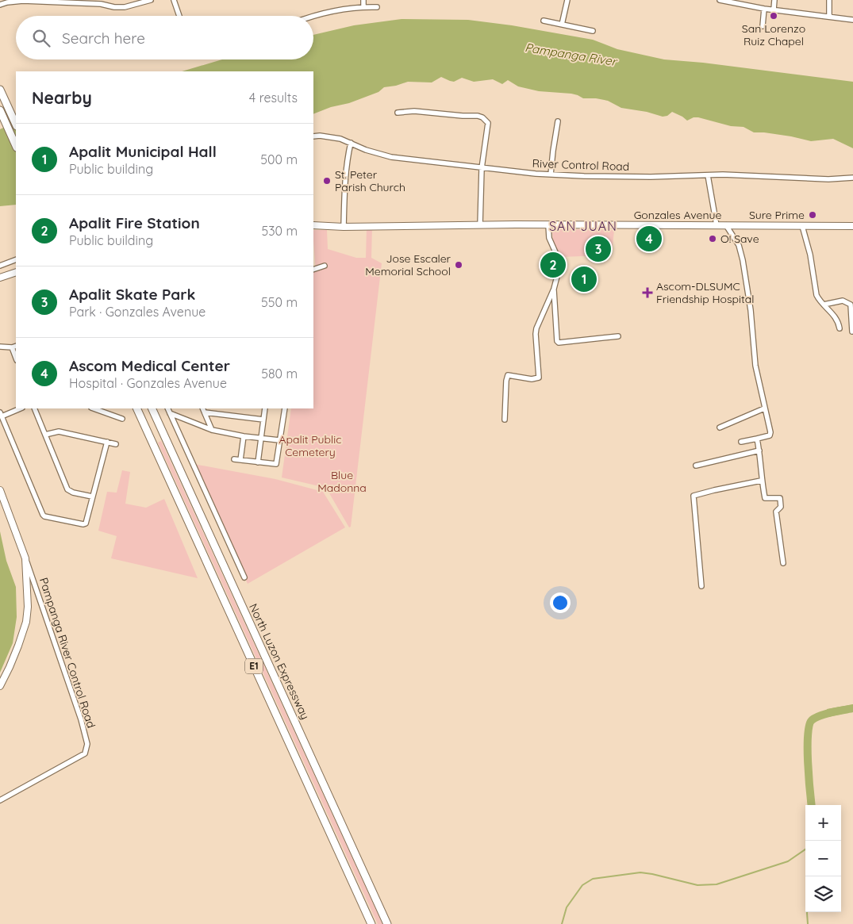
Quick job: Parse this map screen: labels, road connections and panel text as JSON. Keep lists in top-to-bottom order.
{
  "streets": {
    "highway": ["North Luzon Expressway", "E1"],
    "main road": ["Gonzales Avenue", "Pampanga River Control Road"],
    "street": ["River Control Road"]
  },
  "districts": ["SAN JUAN"],
  "water": ["Pampanga River"],
  "parks": ["Apalit Public Cemetery", "Blue Madonna"],
  "places": {
    "other": [
      "San Lorenzo Ruiz Chapel",
      "St. Peter Parish Church",
      "Sure Prime",
      "O! Save",
      "Jose Escaler Memorial School"
    ],
    "health": ["Ascom-DLSUMC Friendship Hospital"]
  },
  "page": {
    "search": "Search here",
    "heading": ["Nearby", "4 results"],
    "list": [
      {
        "mark": "1",
        "name": "Apalit Municipal Hall",
        "note": "Public building",
        "value": "500 m"
      },
      {
        "mark": "2",
        "name": "Apalit Fire Station",
        "note": "Public building",
        "value": "530 m"
      },
      {
        "mark": "3",
        "name": "Apalit Skate Park",
        "note": "Park · Gonzales Avenue",
        "value": "550 m"
      },
      {
        "mark": "4",
        "name": "Ascom Medical Center",
        "note": "Hospital · Gonzales Avenue",
        "value": "580 m"
      }
    ],
    "pins": [
      "4",
      "3",
      "2",
      "1"
    ],
    "map_buttons": ["+", "−"]
  }
}
